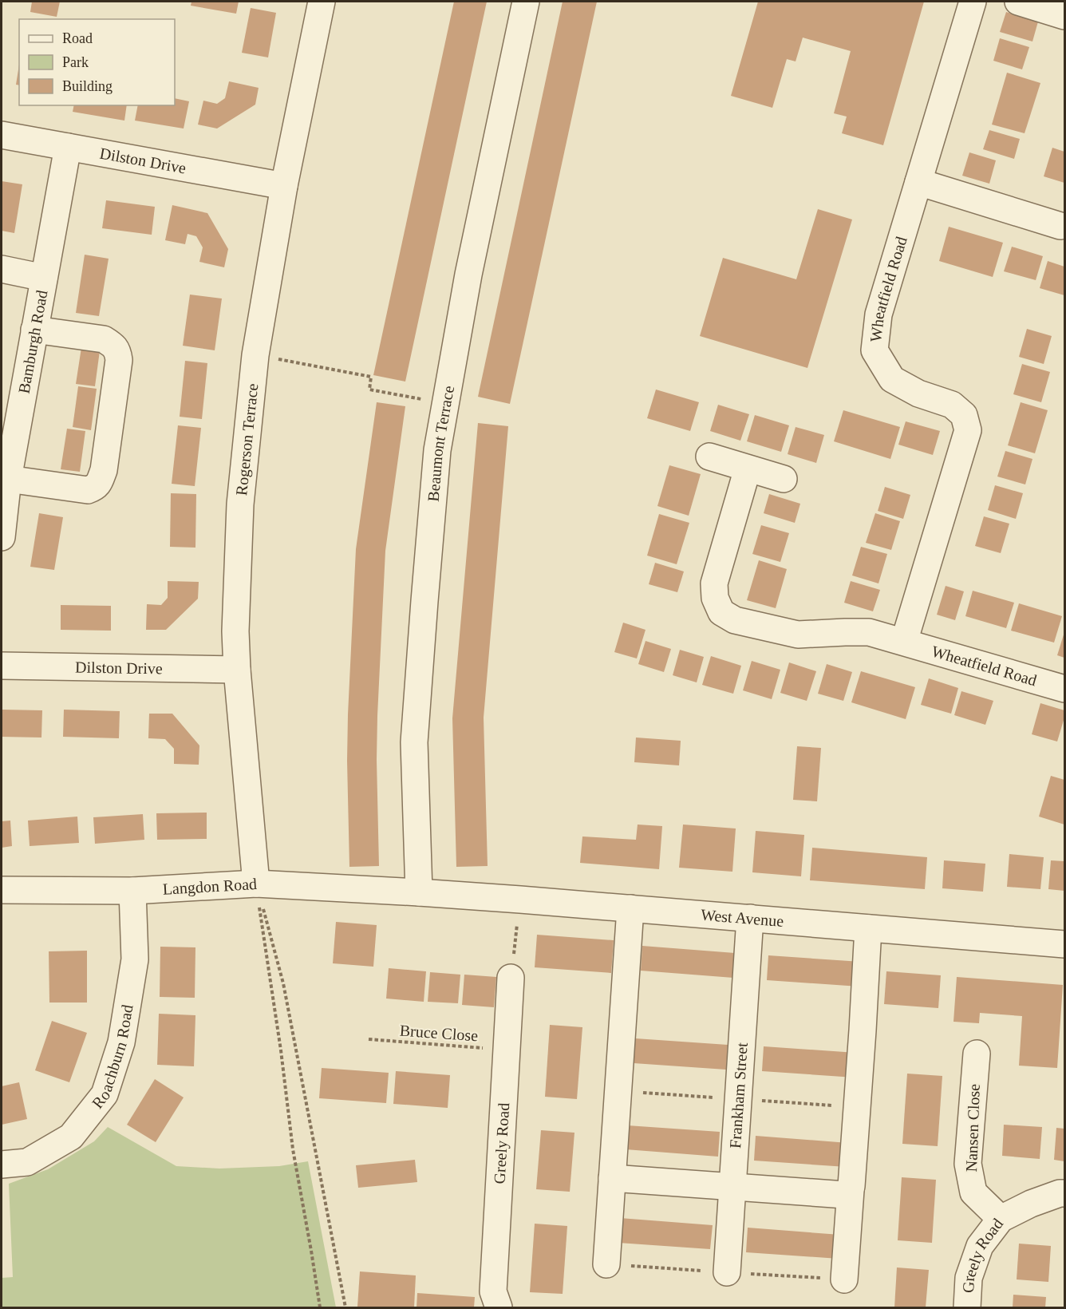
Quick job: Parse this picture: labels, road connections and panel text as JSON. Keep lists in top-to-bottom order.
{
  "streets": {
    "street": [
      "Dilston Drive",
      "Wheatfield Road",
      "Bamburgh Road",
      "Rogerson Terrace",
      "Beaumont Terrace",
      "Langdon Road",
      "West Avenue",
      "Roachburn Road",
      "Frankham Street",
      "Nansen Close",
      "Greely Road"
    ],
    "path": ["Bruce Close"]
  },
  "crossings": [
    ["Dilston Drive", "Bamburgh Road"],
    ["Dilston Drive", "Rogerson Terrace"],
    ["Rogerson Terrace", "Langdon Road"],
    ["Beaumont Terrace", "Langdon Road"],
    ["Beaumont Terrace", "West Avenue"],
    ["Langdon Road", "West Avenue"],
    ["Langdon Road", "Roachburn Road"],
    ["West Avenue", "Frankham Street"],
    ["Bruce Close", "Greely Road"],
    ["Nansen Close", "Greely Road"]
  ],
  "legend": ["Road", "Park", "Building"]
}
